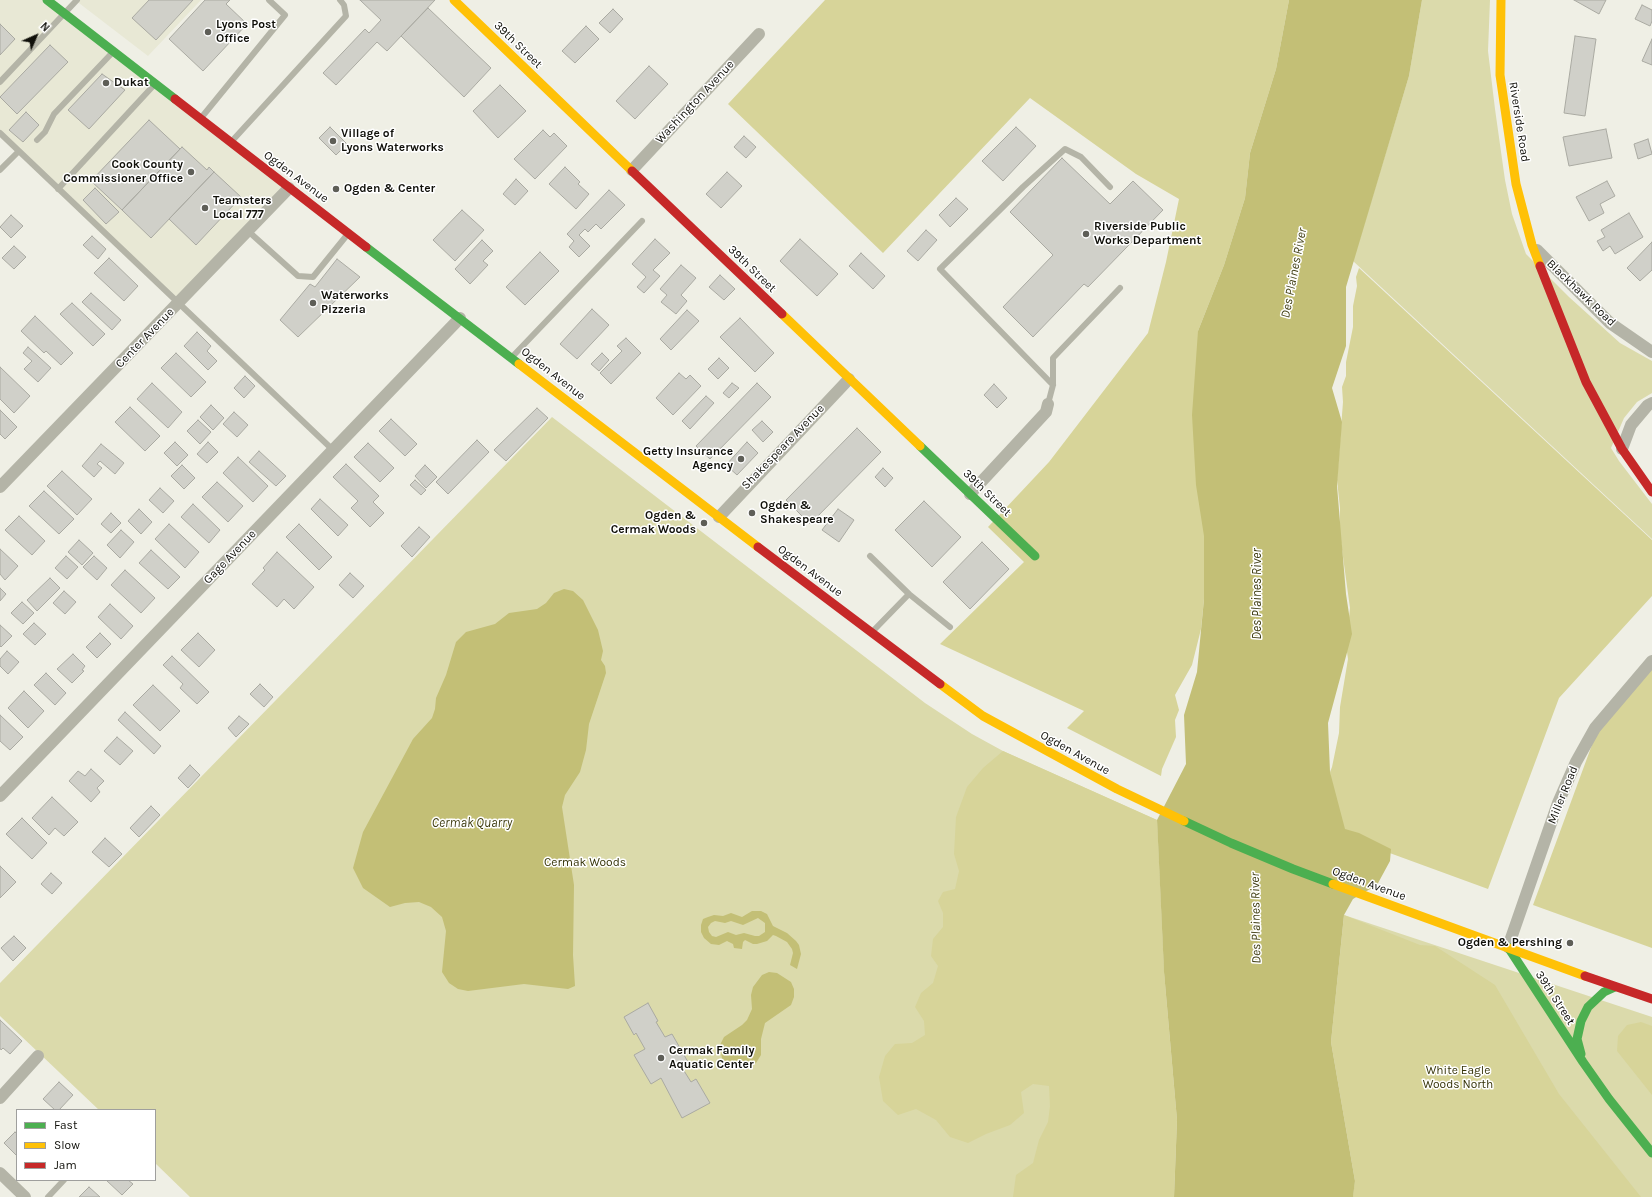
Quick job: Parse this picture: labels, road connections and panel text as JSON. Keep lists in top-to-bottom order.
{
  "streets": {
    "main road": ["39th Street", "Riverside Road", "Ogden Avenue"],
    "street": [
      "Washington Avenue",
      "Blackhawk Road",
      "Center Avenue",
      "Shakespeare Avenue",
      "Gage Avenue",
      "Miller Road"
    ]
  },
  "crossings": [
    ["39th Street", "Washington Avenue"],
    ["39th Street", "Ogden Avenue"],
    ["39th Street", "Shakespeare Avenue"],
    ["39th Street", "Miller Road"],
    ["Riverside Road", "Blackhawk Road"],
    ["Ogden Avenue", "Center Avenue"],
    ["Ogden Avenue", "Shakespeare Avenue"],
    ["Ogden Avenue", "Gage Avenue"],
    ["Ogden Avenue", "Miller Road"]
  ],
  "water": ["Des Plaines River", "Cermak Quarry"],
  "parks": ["Cermak Woods", "White Eagle Woods North"],
  "places": [
    "Lyons Post Office",
    "Dukat",
    "Village of Lyons Waterworks",
    "Cook County Commissioner Office",
    "Ogden & Center",
    "Teamsters Local 777",
    "Riverside Public Works Department",
    "Waterworks Pizzeria",
    "Getty Insurance Agency",
    "Ogden & Shakespeare",
    "Ogden & Cermak Woods",
    "Ogden & Pershing",
    "Cermak Family Aquatic Center"
  ],
  "legend": ["Fast", "Slow", "Jam"],
  "north": "top right"
}
